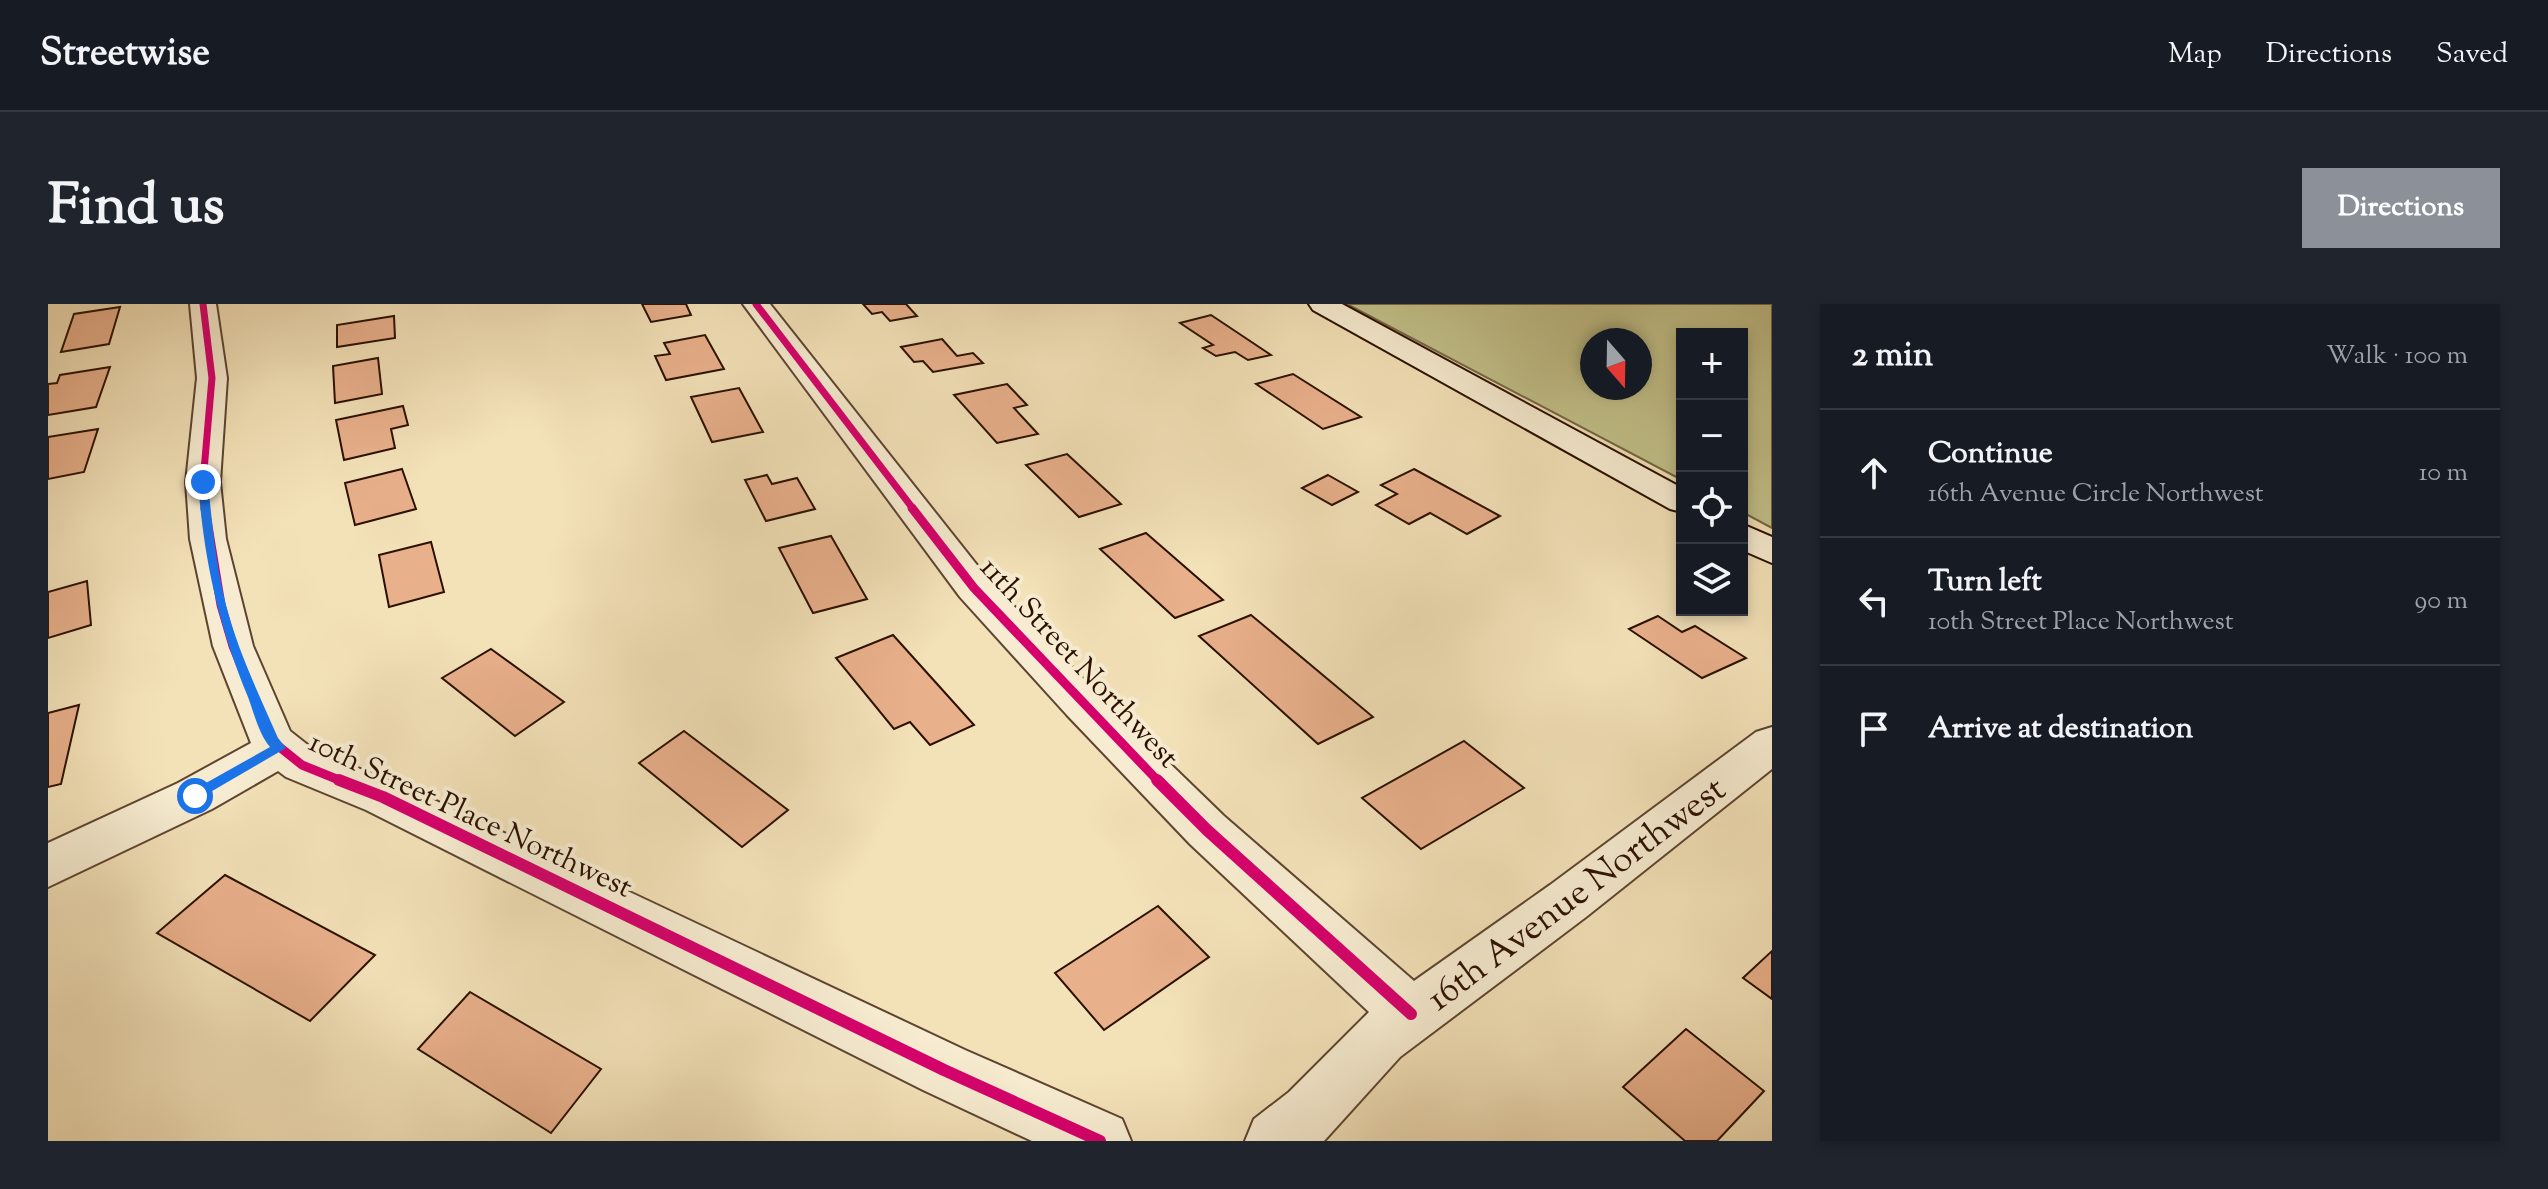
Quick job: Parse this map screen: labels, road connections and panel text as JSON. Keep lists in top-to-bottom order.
{
  "streets": {
    "street": ["11th Street Northwest", "10th Street Place Northwest", "16th Avenue Northwest"]
  },
  "crossings": [
    ["11th Street Northwest", "16th Avenue Northwest"]
  ],
  "north": "bottom",
  "page": {
    "header": "Streetwise",
    "nav": ["Map", "Directions", "Saved"],
    "title": "Find us",
    "buttons": "Directions",
    "heading": ["2 min", "Walk · 100 m"],
    "map_buttons": ["+", "−"],
    "list": [
      ["Continue", "16th Avenue Circle Northwest", "10 m"],
      ["Turn left", "10th Street Place Northwest", "90 m"],
      "Arrive at destination"
    ]
  }
}
